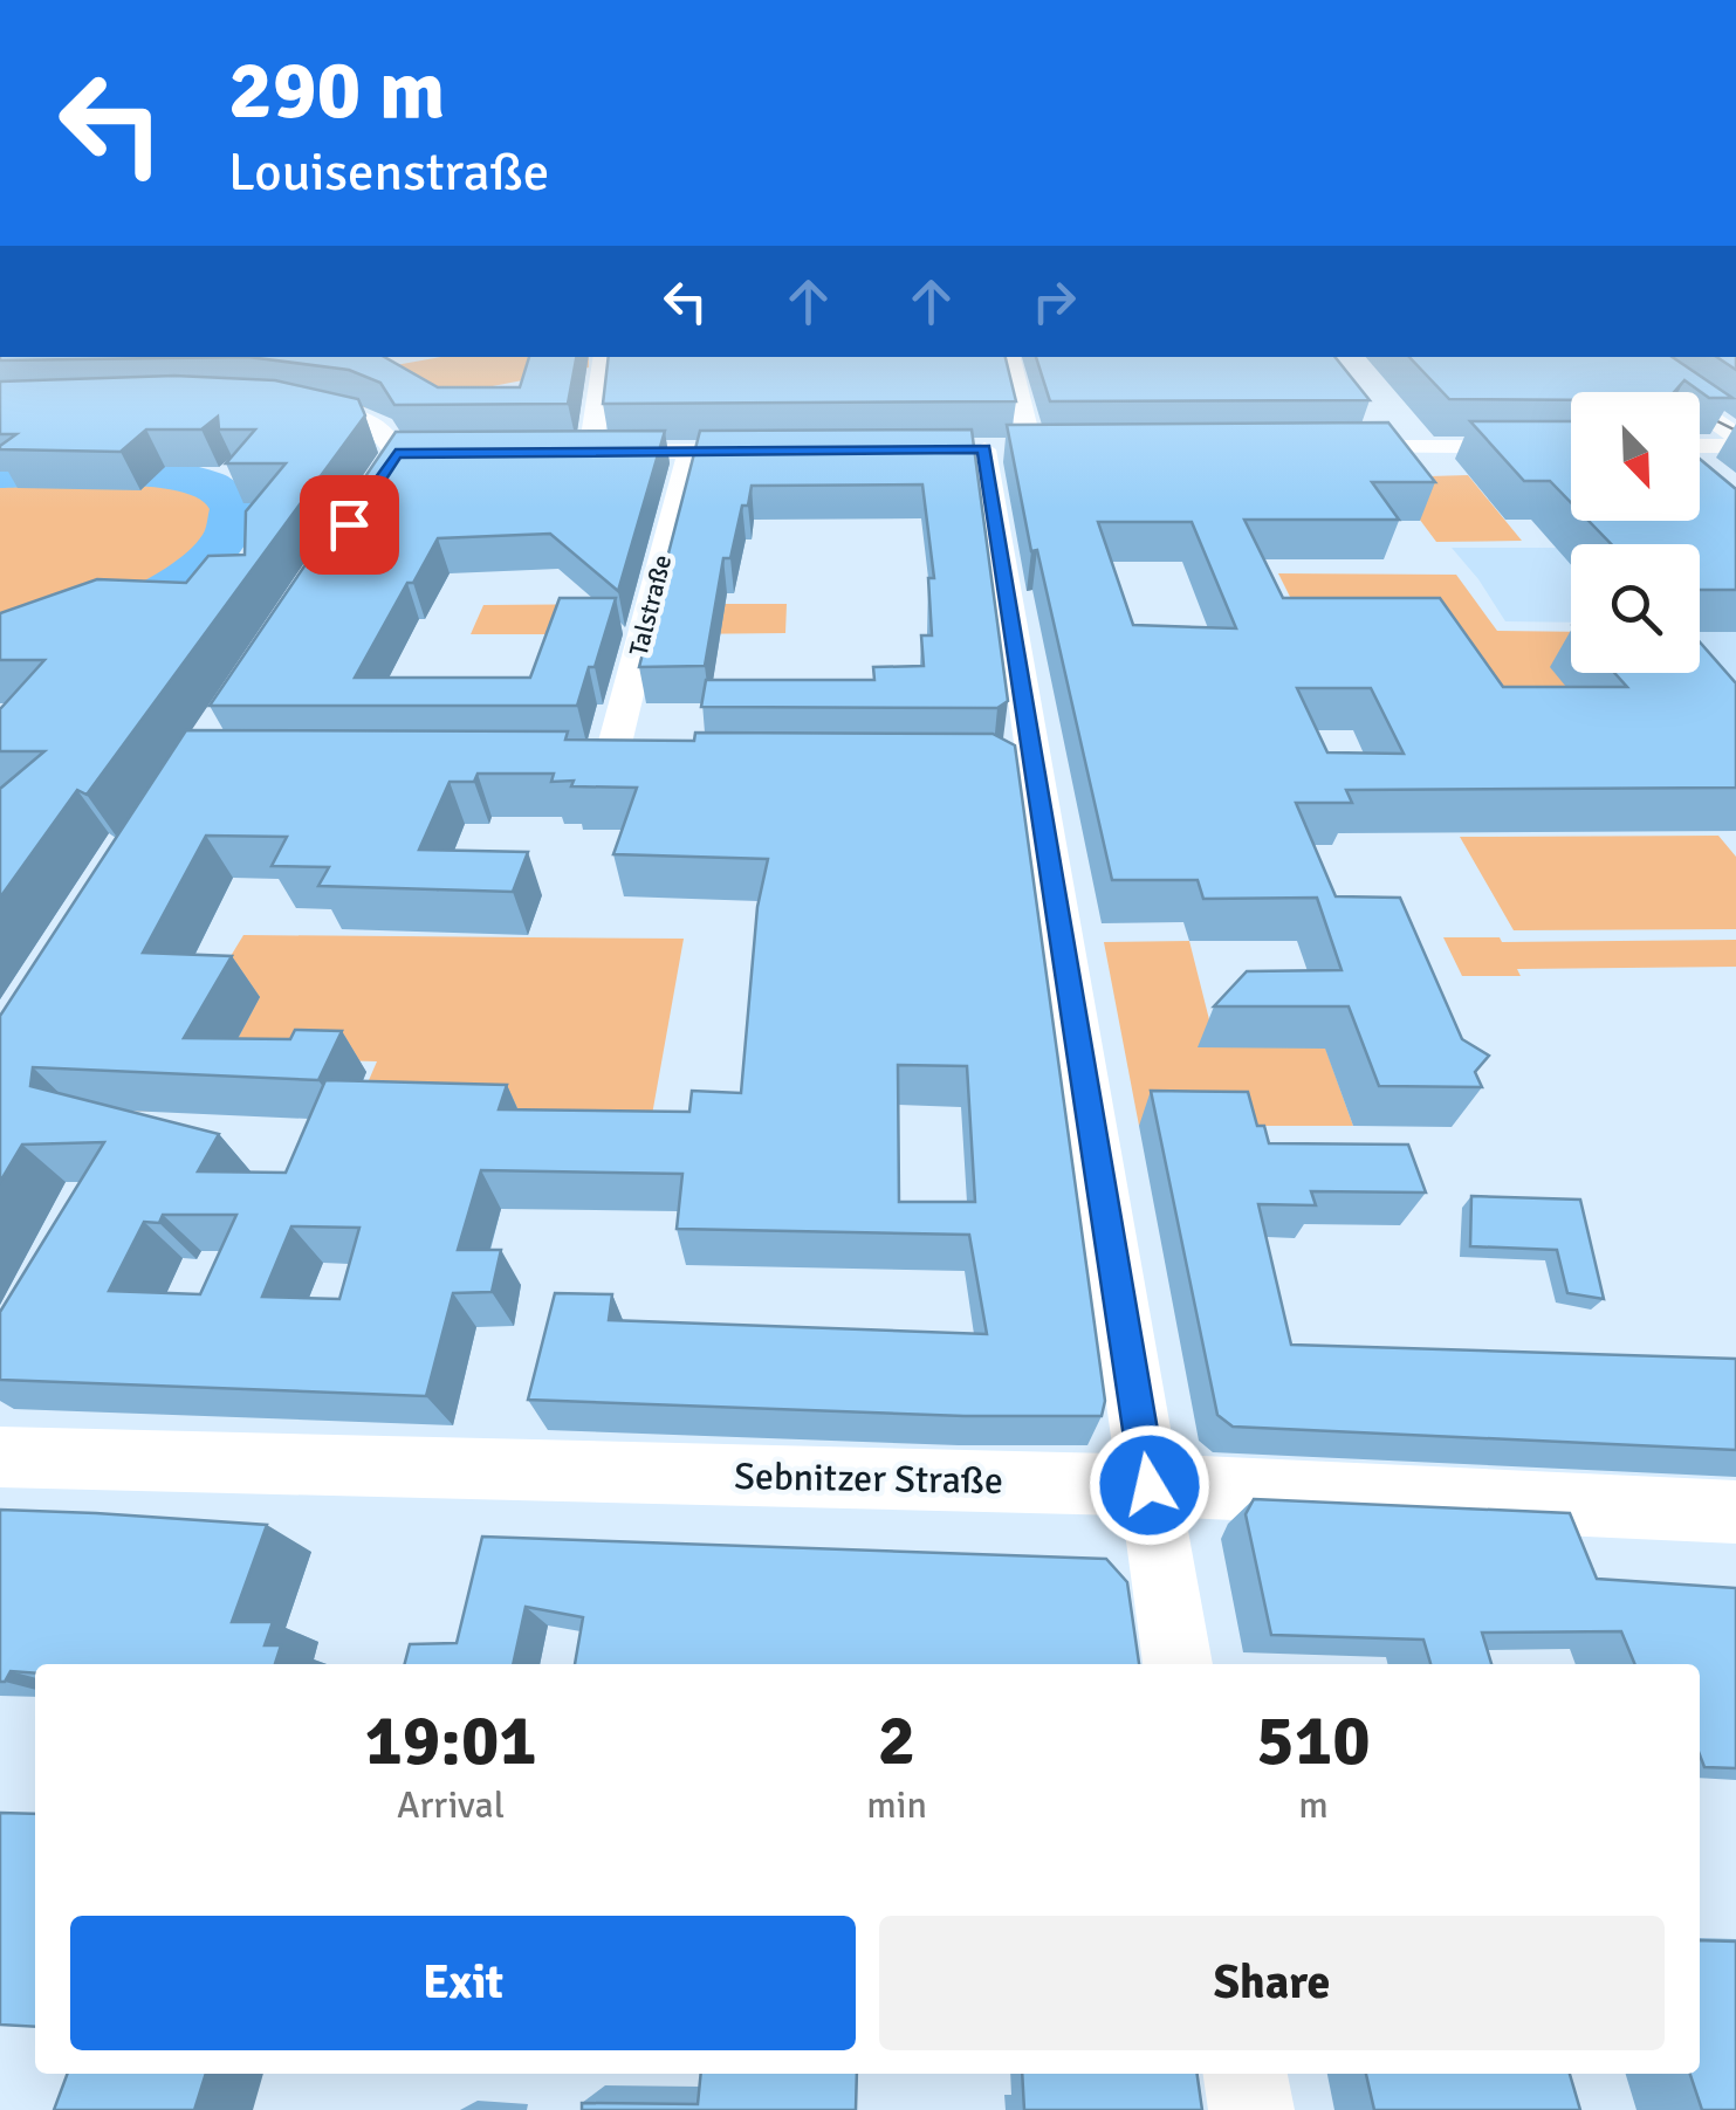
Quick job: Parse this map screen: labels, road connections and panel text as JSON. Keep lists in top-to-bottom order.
{
  "streets": {
    "street": ["Talstraße", "Sebnitzer Straße"]
  },
  "north": "bottom right",
  "page": {
    "turn": ["290 m", "Louisenstraße"],
    "eta": [
      "19:01",
      "Arrival",
      "2",
      "min",
      "510",
      "m"
    ],
    "buttons": ["Exit", "Share"]
  }
}
